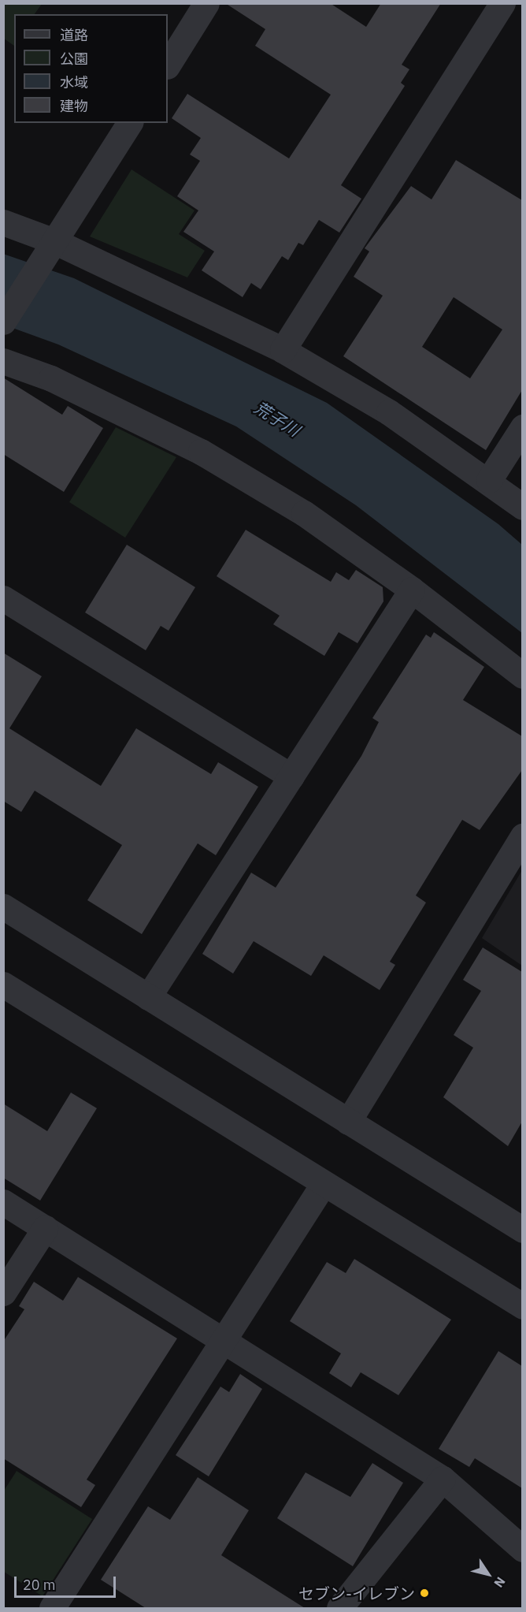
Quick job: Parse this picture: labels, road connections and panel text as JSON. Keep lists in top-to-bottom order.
{
  "water": ["荒子川"],
  "places": ["セブン-イレブン"],
  "legend": [
    "道路",
    "公園",
    "水域",
    "建物"
  ],
  "scale_bar": "20 m",
  "north": "bottom right"
}
